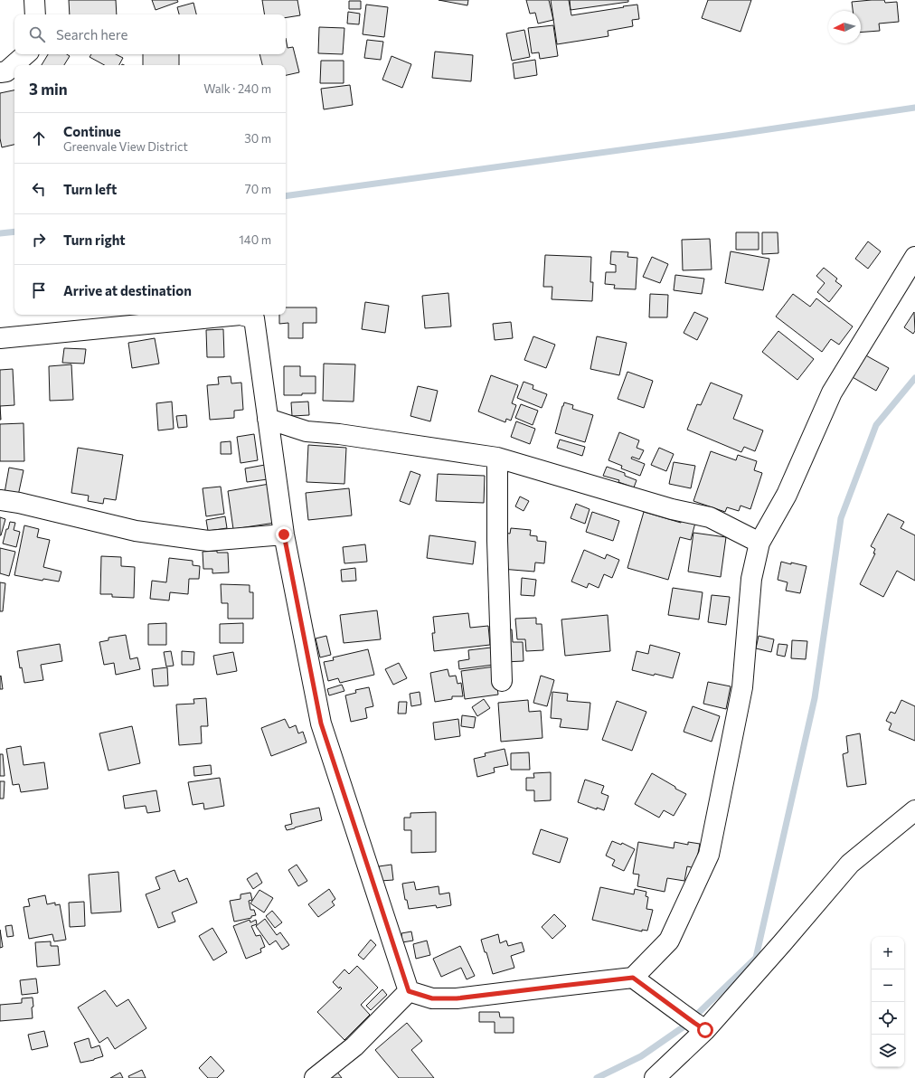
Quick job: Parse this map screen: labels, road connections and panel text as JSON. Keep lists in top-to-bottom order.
{
  "north": "left",
  "page": {
    "search": "Search here",
    "heading": ["3 min", "Walk · 240 m"],
    "list": [
      ["Continue", "Greenvale View District", "30 m"],
      ["Turn left", "70 m"],
      ["Turn right", "140 m"],
      "Arrive at destination"
    ],
    "map_buttons": ["+", "−"]
  }
}
